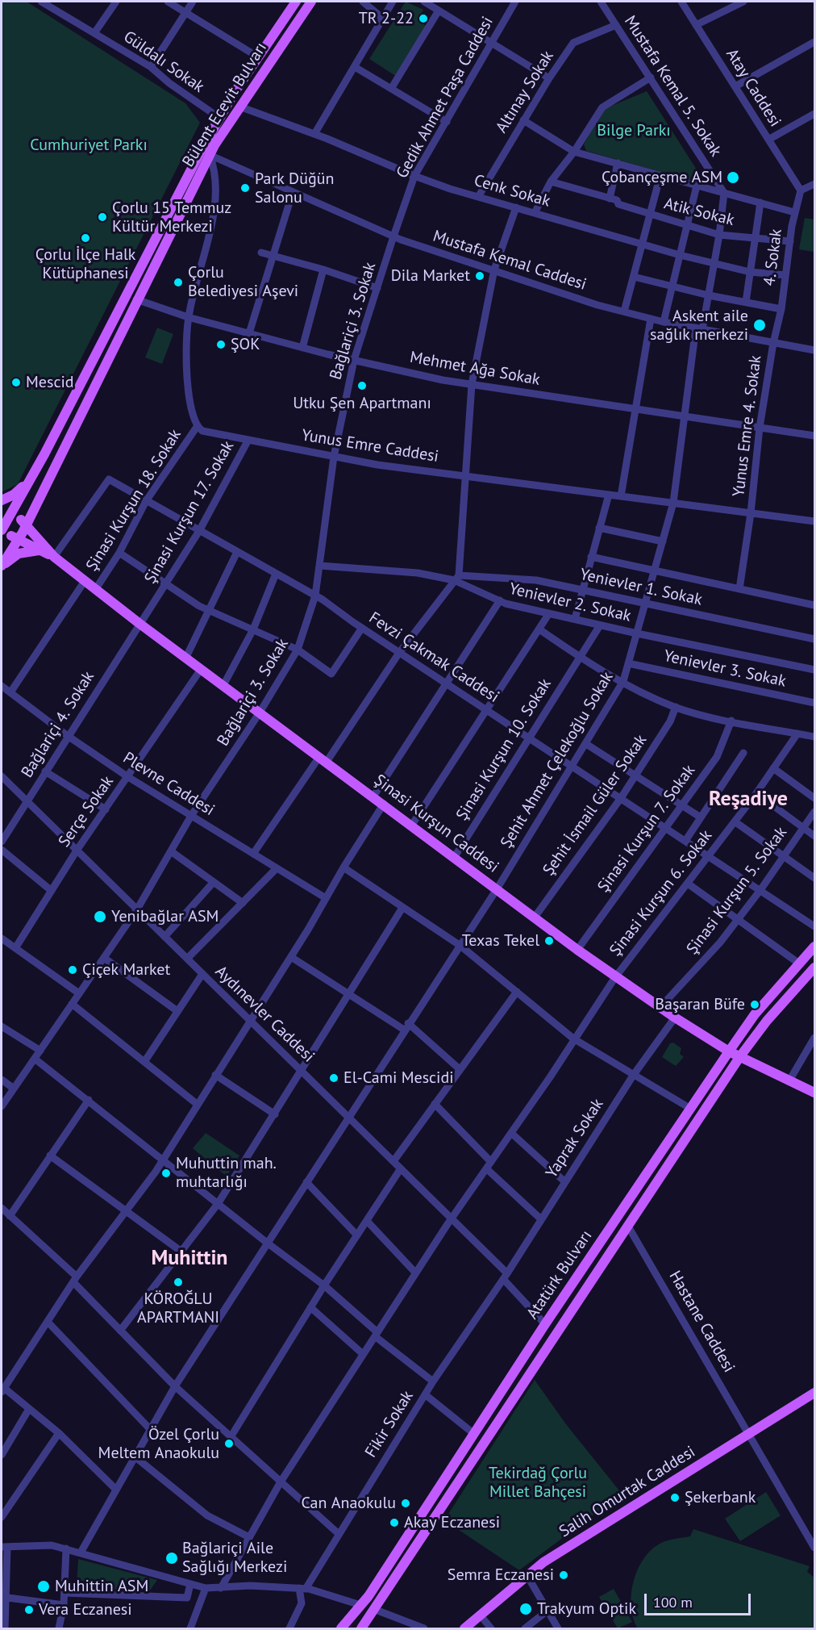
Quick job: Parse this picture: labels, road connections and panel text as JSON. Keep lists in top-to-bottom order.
{
  "streets": {
    "main road": [
      "Bülent Ecevit Bulvarı",
      "Şinasi Kurşun Caddesi",
      "Atatürk Bulvarı",
      "Salih Omurtak Caddesi"
    ],
    "street": [
      "Güldalı Sokak",
      "Mustafa Kemal 5. Sokak",
      "Atay Caddesi",
      "Altınay Sokak",
      "Gedik Ahmet Paşa Caddesi",
      "Cenk Sokak",
      "Atik Sokak",
      "4. Sokak",
      "Mustafa Kemal Caddesi",
      "Bağlariçi 3. Sokak",
      "Mehmet Ağa Sokak",
      "Yunus Emre 4. Sokak",
      "Yunus Emre Caddesi",
      "Şinasi Kurşun 18. Sokak",
      "Şinasi Kurşun 17. Sokak",
      "Yenievler 1. Sokak",
      "Yenievler 2. Sokak",
      "Fevzi Çakmak Caddesi",
      "Yenievler 3. Sokak",
      "Bağlariçi 4. Sokak",
      "Şinasi Kurşun 10. Sokak",
      "Şehit Ahmet Çelekoğlu Sokak",
      "Plevne Caddesi",
      "Şehit İsmail Güler Sokak",
      "Serçe Sokak",
      "Şinasi Kurşun 7. Sokak",
      "Şinasi Kurşun 5. Sokak",
      "Şinasi Kurşun 6. Sokak",
      "Aydınevler Caddesi",
      "Yaprak Sokak",
      "Hastane Caddesi",
      "Fikir Sokak"
    ]
  },
  "crossings": [
    ["Güldalı Sokak", "Bülent Ecevit Bulvarı"],
    ["Mustafa Kemal 5. Sokak", "Altınay Sokak"],
    ["Atay Caddesi", "4. Sokak"],
    ["Altınay Sokak", "Cenk Sokak"],
    ["Gedik Ahmet Paşa Caddesi", "Cenk Sokak"],
    ["Gedik Ahmet Paşa Caddesi", "Mustafa Kemal Caddesi"],
    ["Gedik Ahmet Paşa Caddesi", "Bağlariçi 3. Sokak"],
    ["Bülent Ecevit Bulvarı", "Cenk Sokak"],
    ["Bülent Ecevit Bulvarı", "Mustafa Kemal Caddesi"],
    ["Bülent Ecevit Bulvarı", "Mehmet Ağa Sokak"],
    ["Bülent Ecevit Bulvarı", "Şinasi Kurşun Caddesi"],
    ["Cenk Sokak", "4. Sokak"],
    ["Atik Sokak", "4. Sokak"],
    ["4. Sokak", "Mustafa Kemal Caddesi"],
    ["4. Sokak", "Yunus Emre 4. Sokak"],
    ["Mustafa Kemal Caddesi", "Bağlariçi 3. Sokak"],
    ["Mustafa Kemal Caddesi", "Yunus Emre 4. Sokak"],
    ["Mustafa Kemal Caddesi", "Şehit Ahmet Çelekoğlu Sokak"],
    ["Bağlariçi 3. Sokak", "Mehmet Ağa Sokak"],
    ["Bağlariçi 3. Sokak", "Yunus Emre Caddesi"],
    ["Bağlariçi 3. Sokak", "Yenievler 2. Sokak"],
    ["Bağlariçi 3. Sokak", "Fevzi Çakmak Caddesi"],
    ["Bağlariçi 3. Sokak", "Plevne Caddesi"],
    ["Bağlariçi 3. Sokak", "Şinasi Kurşun Caddesi"],
    ["Bağlariçi 3. Sokak", "Aydınevler Caddesi"],
    ["Mehmet Ağa Sokak", "Yunus Emre 4. Sokak"],
    ["Mehmet Ağa Sokak", "Şehit Ahmet Çelekoğlu Sokak"],
    ["Yunus Emre 4. Sokak", "Yunus Emre Caddesi"],
    ["Yunus Emre Caddesi", "Şinasi Kurşun 18. Sokak"],
    ["Yunus Emre Caddesi", "Şinasi Kurşun 17. Sokak"],
    ["Yunus Emre Caddesi", "Şehit Ahmet Çelekoğlu Sokak"],
    ["Şinasi Kurşun 18. Sokak", "Fevzi Çakmak Caddesi"],
    ["Şinasi Kurşun 18. Sokak", "Şinasi Kurşun Caddesi"],
    ["Şinasi Kurşun 17. Sokak", "Fevzi Çakmak Caddesi"],
    ["Şinasi Kurşun 17. Sokak", "Bağlariçi 4. Sokak"],
    ["Şinasi Kurşun 17. Sokak", "Şinasi Kurşun Caddesi"],
    ["Yenievler 1. Sokak", "Yenievler 2. Sokak"],
    ["Yenievler 1. Sokak", "Şehit Ahmet Çelekoğlu Sokak"],
    ["Yenievler 2. Sokak", "Şinasi Kurşun 10. Sokak"],
    ["Yenievler 2. Sokak", "Şehit Ahmet Çelekoğlu Sokak"],
    ["Fevzi Çakmak Caddesi", "Şinasi Kurşun 10. Sokak"],
    ["Fevzi Çakmak Caddesi", "Şehit Ahmet Çelekoğlu Sokak"],
    ["Fevzi Çakmak Caddesi", "Şehit İsmail Güler Sokak"],
    ["Fevzi Çakmak Caddesi", "Şinasi Kurşun Caddesi"],
    ["Fevzi Çakmak Caddesi", "Şinasi Kurşun 7. Sokak"],
    ["Fevzi Çakmak Caddesi", "Şinasi Kurşun 5. Sokak"],
    ["Fevzi Çakmak Caddesi", "Şinasi Kurşun 6. Sokak"],
    ["Yenievler 3. Sokak", "Şehit Ahmet Çelekoğlu Sokak"],
    ["Bağlariçi 4. Sokak", "Plevne Caddesi"],
    ["Bağlariçi 4. Sokak", "Şinasi Kurşun Caddesi"],
    ["Bağlariçi 4. Sokak", "Aydınevler Caddesi"],
    ["Şinasi Kurşun 10. Sokak", "Şinasi Kurşun Caddesi"],
    ["Şehit Ahmet Çelekoğlu Sokak", "Şinasi Kurşun Caddesi"],
    ["Şehit Ahmet Çelekoğlu Sokak", "Aydınevler Caddesi"],
    ["Plevne Caddesi", "Serçe Sokak"],
    ["Şehit İsmail Güler Sokak", "Şinasi Kurşun Caddesi"],
    ["Serçe Sokak", "Şinasi Kurşun Caddesi"],
    ["Serçe Sokak", "Aydınevler Caddesi"],
    ["Şinasi Kurşun Caddesi", "Şinasi Kurşun 7. Sokak"],
    ["Şinasi Kurşun Caddesi", "Şinasi Kurşun 5. Sokak"],
    ["Şinasi Kurşun Caddesi", "Şinasi Kurşun 6. Sokak"],
    ["Şinasi Kurşun Caddesi", "Yaprak Sokak"],
    ["Şinasi Kurşun Caddesi", "Atatürk Bulvarı"],
    ["Şinasi Kurşun 6. Sokak", "Aydınevler Caddesi"],
    ["Aydınevler Caddesi", "Yaprak Sokak"],
    ["Aydınevler Caddesi", "Atatürk Bulvarı"],
    ["Aydınevler Caddesi", "Fikir Sokak"],
    ["Yaprak Sokak", "Fikir Sokak"],
    ["Atatürk Bulvarı", "Hastane Caddesi"],
    ["Hastane Caddesi", "Salih Omurtak Caddesi"]
  ],
  "districts": ["Reşadiye", "Muhittin"],
  "parks": ["Bilge Parkı", "Cumhuriyet Parkı", "Tekirdağ Çorlu Millet Bahçesi"],
  "places": [
    "TR 2-22",
    "Çobançeşme ASM",
    "Park Düğün Salonu",
    "Çorlu 15 Temmuz Kültür Merkezi",
    "Çorlu İlçe Halk Kütüphanesi",
    "Dila Market",
    "Çorlu Belediyesi Aşevi",
    "Askent aile sağlık merkezi",
    "ŞOK",
    "Mescid",
    "Utku Şen Apartmanı",
    "Yenibağlar ASM",
    "Texas Tekel",
    "Çiçek Market",
    "Başaran Büfe",
    "El-Cami Mescidi",
    "Muhuttin mah. muhtarlığı",
    "KÖROĞLU APARTMANI",
    "Özel Çorlu Meltem Anaokulu",
    "Şekerbank",
    "Can Anaokulu",
    "Akay Eczanesi",
    "Bağlariçi Aile Sağlığı Merkezi",
    "Semra Eczanesi",
    "Muhittin ASM",
    "Trakyum Optik",
    "Vera Eczanesi"
  ],
  "scale_bar": "100 m"
}
